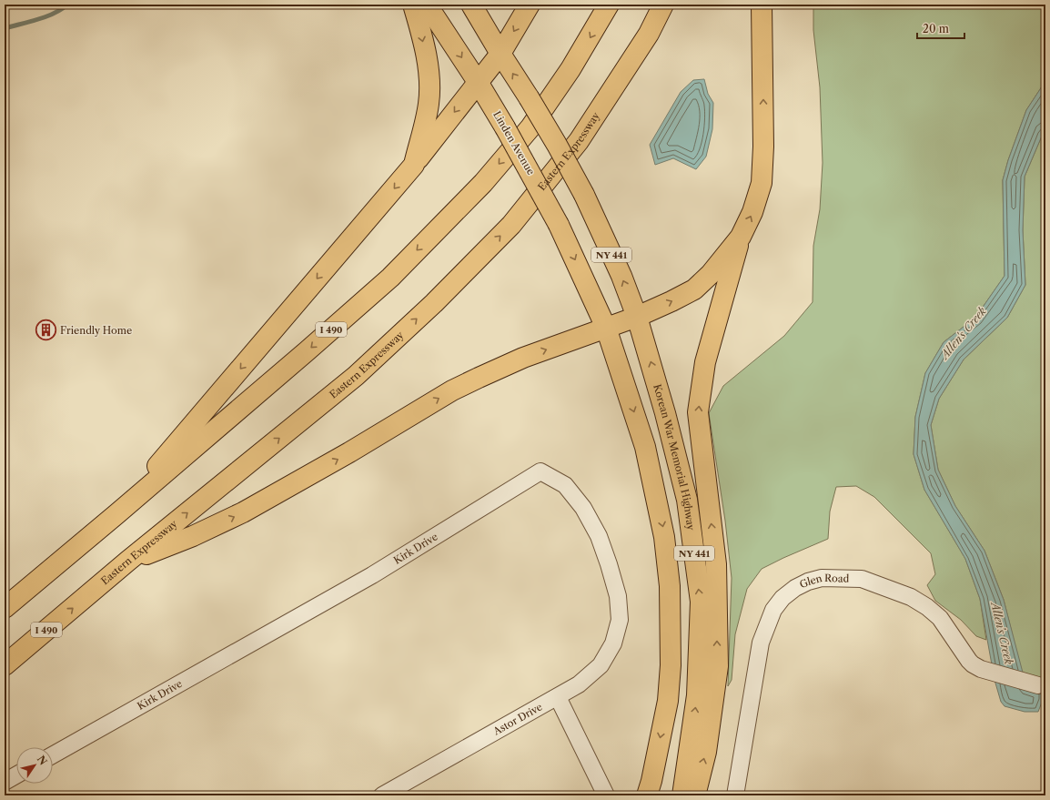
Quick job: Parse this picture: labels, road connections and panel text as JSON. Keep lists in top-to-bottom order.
{
  "streets": {
    "main road": [
      "Linden Avenue",
      "Eastern Expressway",
      "NY 441",
      "I 490",
      "Korean War Memorial Highway"
    ],
    "street": ["Kirk Drive", "Glen Road", "Astor Drive"]
  },
  "crossings": [
    ["Linden Avenue", "NY 441"],
    ["NY 441", "Korean War Memorial Highway"],
    ["Kirk Drive", "Astor Drive"]
  ],
  "water": ["Allen's Creek"],
  "places": {
    "building": ["Friendly Home"]
  },
  "scale_bar": "20 m",
  "north": "top right"
}
